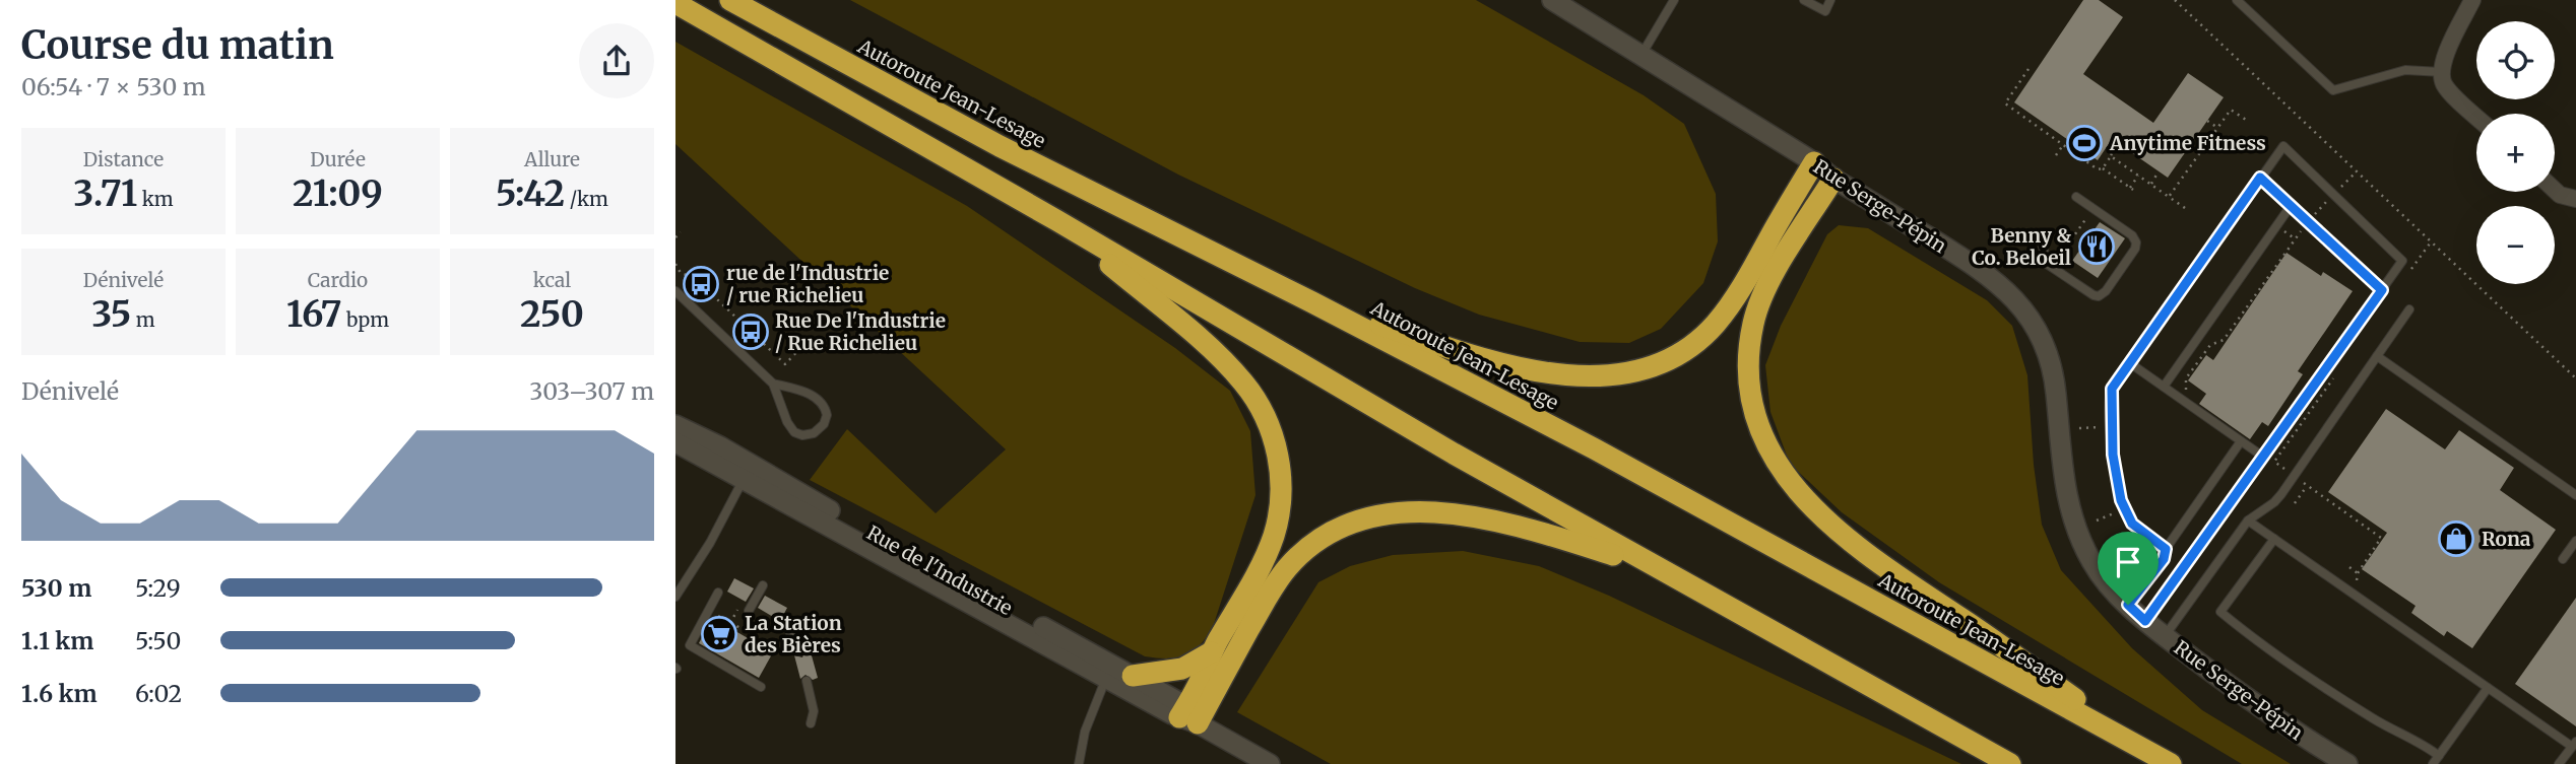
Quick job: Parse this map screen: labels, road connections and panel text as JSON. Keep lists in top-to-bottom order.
{
  "streets": {
    "highway": ["Autoroute Jean-Lesage"],
    "street": ["Rue Serge-Pépin", "Rue de l'Industrie"]
  },
  "places": {
    "sports": ["Anytime Fitness"],
    "restaurant": ["Benny & Co. Beloeil"],
    "bus stop": ["rue de l'Industrie / rue Richelieu", "Rue De l'Industrie / Rue Richelieu"],
    "shop": ["Rona"],
    "supermarket": ["La Station des Bières"]
  },
  "page": {
    "heading": ["Course du matin", "06:54 · 7 × 530 m"],
    "map_buttons": ["+", "−"],
    "stats": [
      ["Distance", "3.71 km"],
      ["Durée", "21:09"],
      ["Allure", "5:42 /km"],
      ["Dénivelé", "35 m"],
      ["Cardio", "167 bpm"],
      ["kcal", "250"]
    ],
    "chart": ["Dénivelé", "303–307 m"],
    "list": [
      {
        "name": "530 m",
        "note": "5:29"
      },
      {
        "name": "1.1 km",
        "note": "5:50"
      },
      {
        "name": "1.6 km",
        "note": "6:02"
      }
    ]
  }
}
